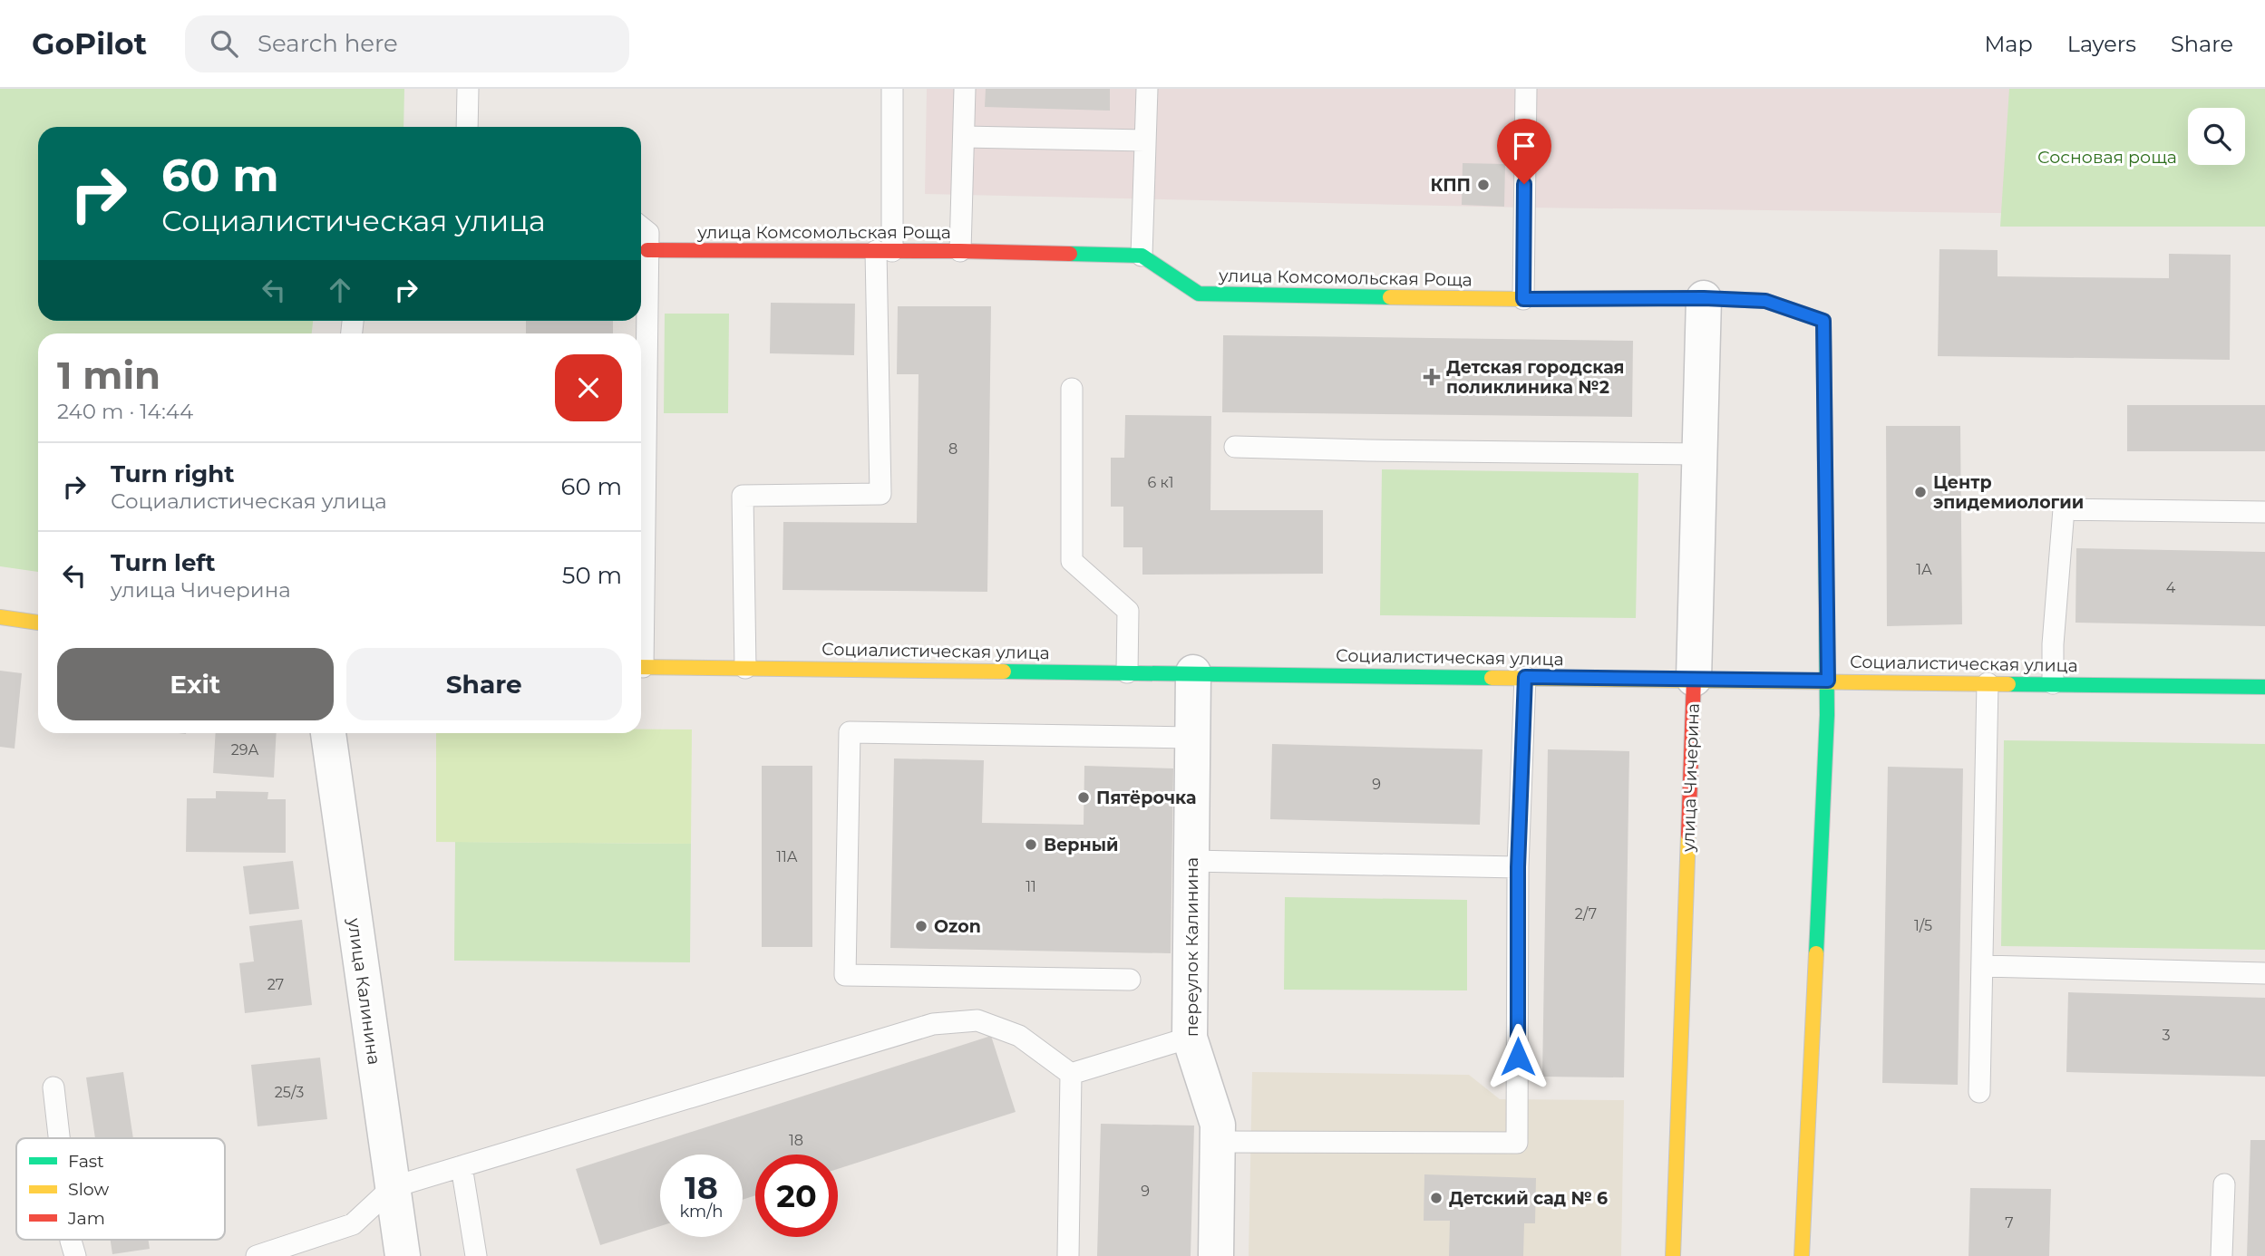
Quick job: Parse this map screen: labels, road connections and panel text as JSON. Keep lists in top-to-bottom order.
{
  "streets": {
    "street": [
      "улица Комсомольская Роща",
      "Социалистическая улица",
      "улица Чичерина",
      "переулок Калинина",
      "улица Калинина"
    ]
  },
  "crossings": [
    ["улица Комсомольская Роща", "Социалистическая улица"],
    ["улица Комсомольская Роща", "улица Чичерина"],
    ["Социалистическая улица", "улица Чичерина"],
    ["Социалистическая улица", "переулок Калинина"]
  ],
  "parks": ["Сосновая роща"],
  "places": {
    "other": [
      "КПП",
      "Центр эпидемиологии",
      "Пятёрочка",
      "Верный",
      "Ozon",
      "Детский сад № 6"
    ],
    "health": ["Детская городская поликлиника №2"]
  },
  "house_numbers": [
    "8",
    "6 к1",
    "1А",
    "4",
    "29А",
    "9",
    "11А",
    "11",
    "2/7",
    "1/5",
    "27",
    "3",
    "25/3",
    "18",
    "9",
    "7"
  ],
  "legend": ["Fast", "Slow", "Jam"],
  "page": {
    "header": "GoPilot",
    "search": "Search here",
    "nav": ["Map", "Layers", "Share"],
    "turn": ["60 m", "Социалистическая улица"],
    "heading": ["1 min", "240 m · 14:44"],
    "list": [
      {
        "name": "Turn right",
        "note": "Социалистическая улица",
        "value": "60 m"
      },
      {
        "name": "Turn left",
        "note": "улица Чичерина",
        "value": "50 m"
      }
    ],
    "buttons": ["Exit", "Share"],
    "speed": "18 km/h",
    "limit": "20"
  }
}
